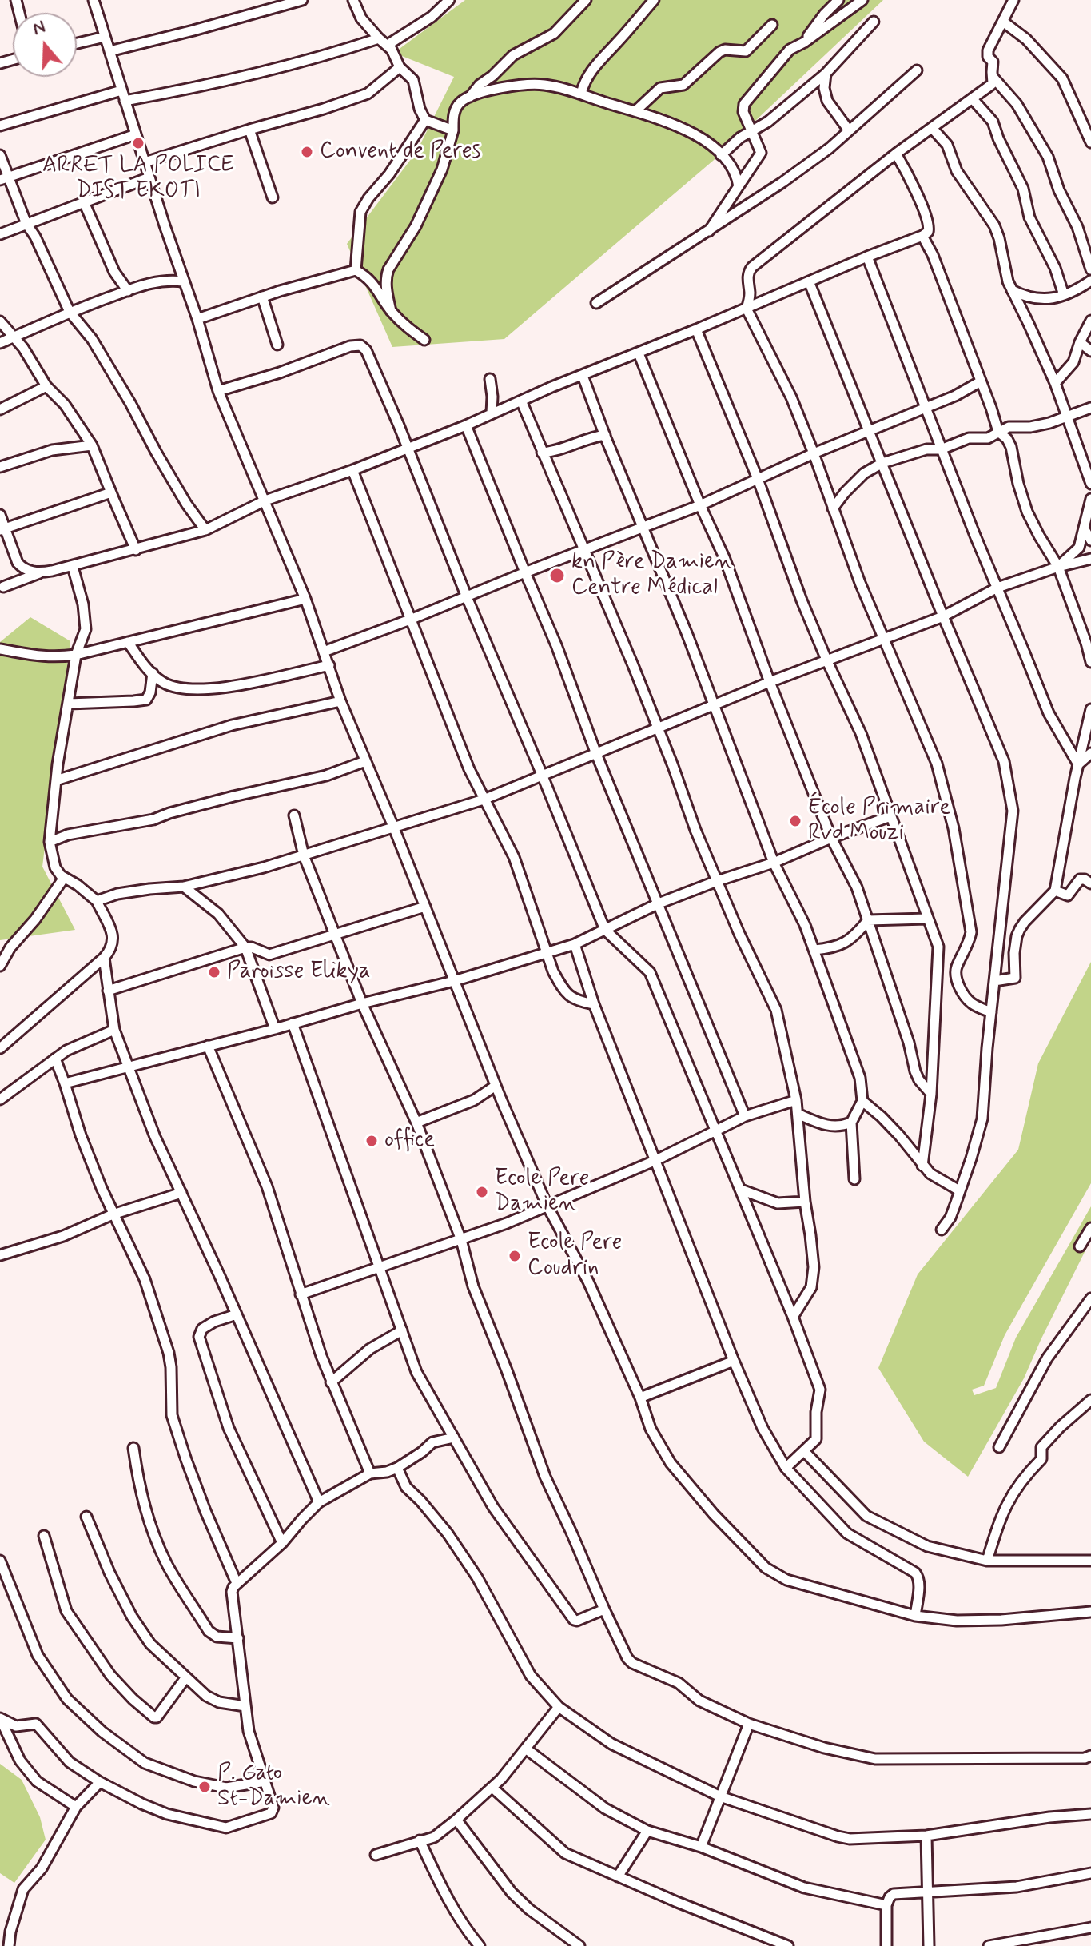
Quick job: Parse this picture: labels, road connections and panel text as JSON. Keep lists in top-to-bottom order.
{
  "places": [
    "ARRET LA POLICE DIST EKOTI",
    "Convent de Peres",
    "kn Père Damien Centre Médical",
    "École Primaire Rvd Mouzi",
    "Paroisse Elikya",
    "office",
    "Ecole Pere Damien",
    "Ecole Pere Coudrin",
    "P. Gato St-Damien"
  ],
  "north": "top"
}
